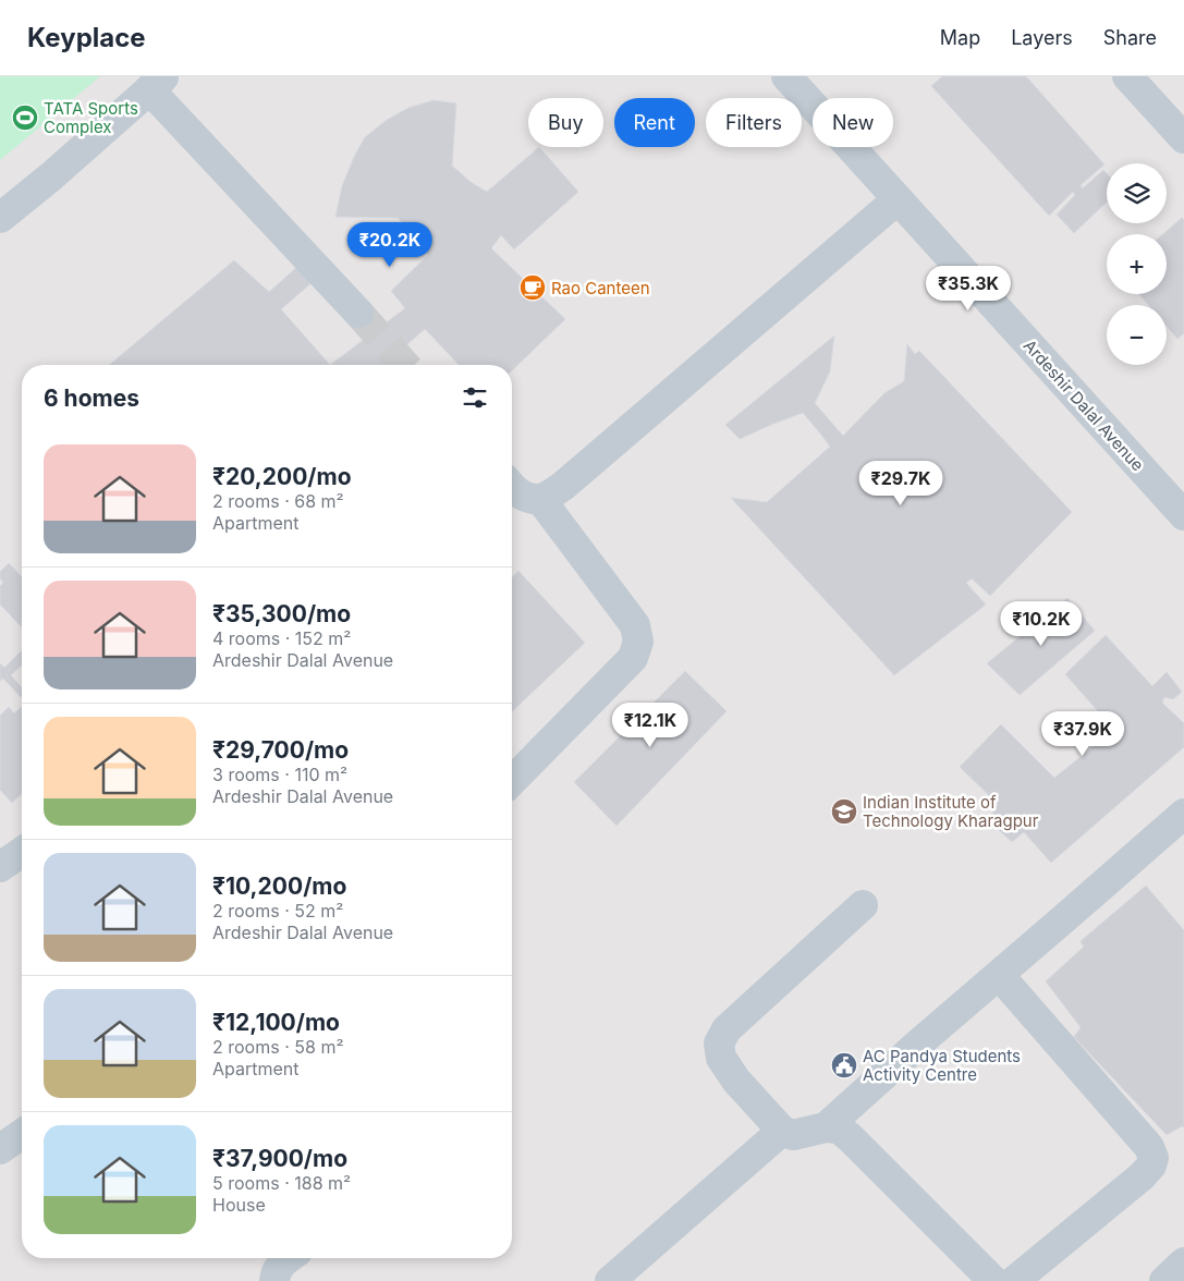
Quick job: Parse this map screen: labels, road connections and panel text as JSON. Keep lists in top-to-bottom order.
{
  "streets": {
    "street": ["Ardeshir Dalal Avenue"]
  },
  "places": {
    "sports": ["TATA Sports Complex"],
    "cafe": ["Rao Canteen"],
    "school or university": ["Indian Institute of Technology Kharagpur"],
    "public building": ["AC Pandya Students Activity Centre"]
  },
  "page": {
    "header": "Keyplace",
    "nav": ["Map", "Layers", "Share"],
    "chip": [
      "Buy",
      "Rent",
      "Filters",
      "New"
    ],
    "map_buttons": ["+", "−"],
    "price": [
      "₹20.2K",
      "₹35.3K",
      "₹29.7K",
      "₹10.2K",
      "₹12.1K",
      "₹37.9K"
    ],
    "heading": "6 homes",
    "list": [
      {
        "name": "₹20,200/mo",
        "note": "2 rooms · 68 m² · Apartment"
      },
      {
        "name": "₹35,300/mo",
        "note": "4 rooms · 152 m² · Ardeshir Dalal Avenue"
      },
      {
        "name": "₹29,700/mo",
        "note": "3 rooms · 110 m² · Ardeshir Dalal Avenue"
      },
      {
        "name": "₹10,200/mo",
        "note": "2 rooms · 52 m² · Ardeshir Dalal Avenue"
      },
      {
        "name": "₹12,100/mo",
        "note": "2 rooms · 58 m² · Apartment"
      },
      {
        "name": "₹37,900/mo",
        "note": "5 rooms · 188 m² · House"
      }
    ]
  }
}
